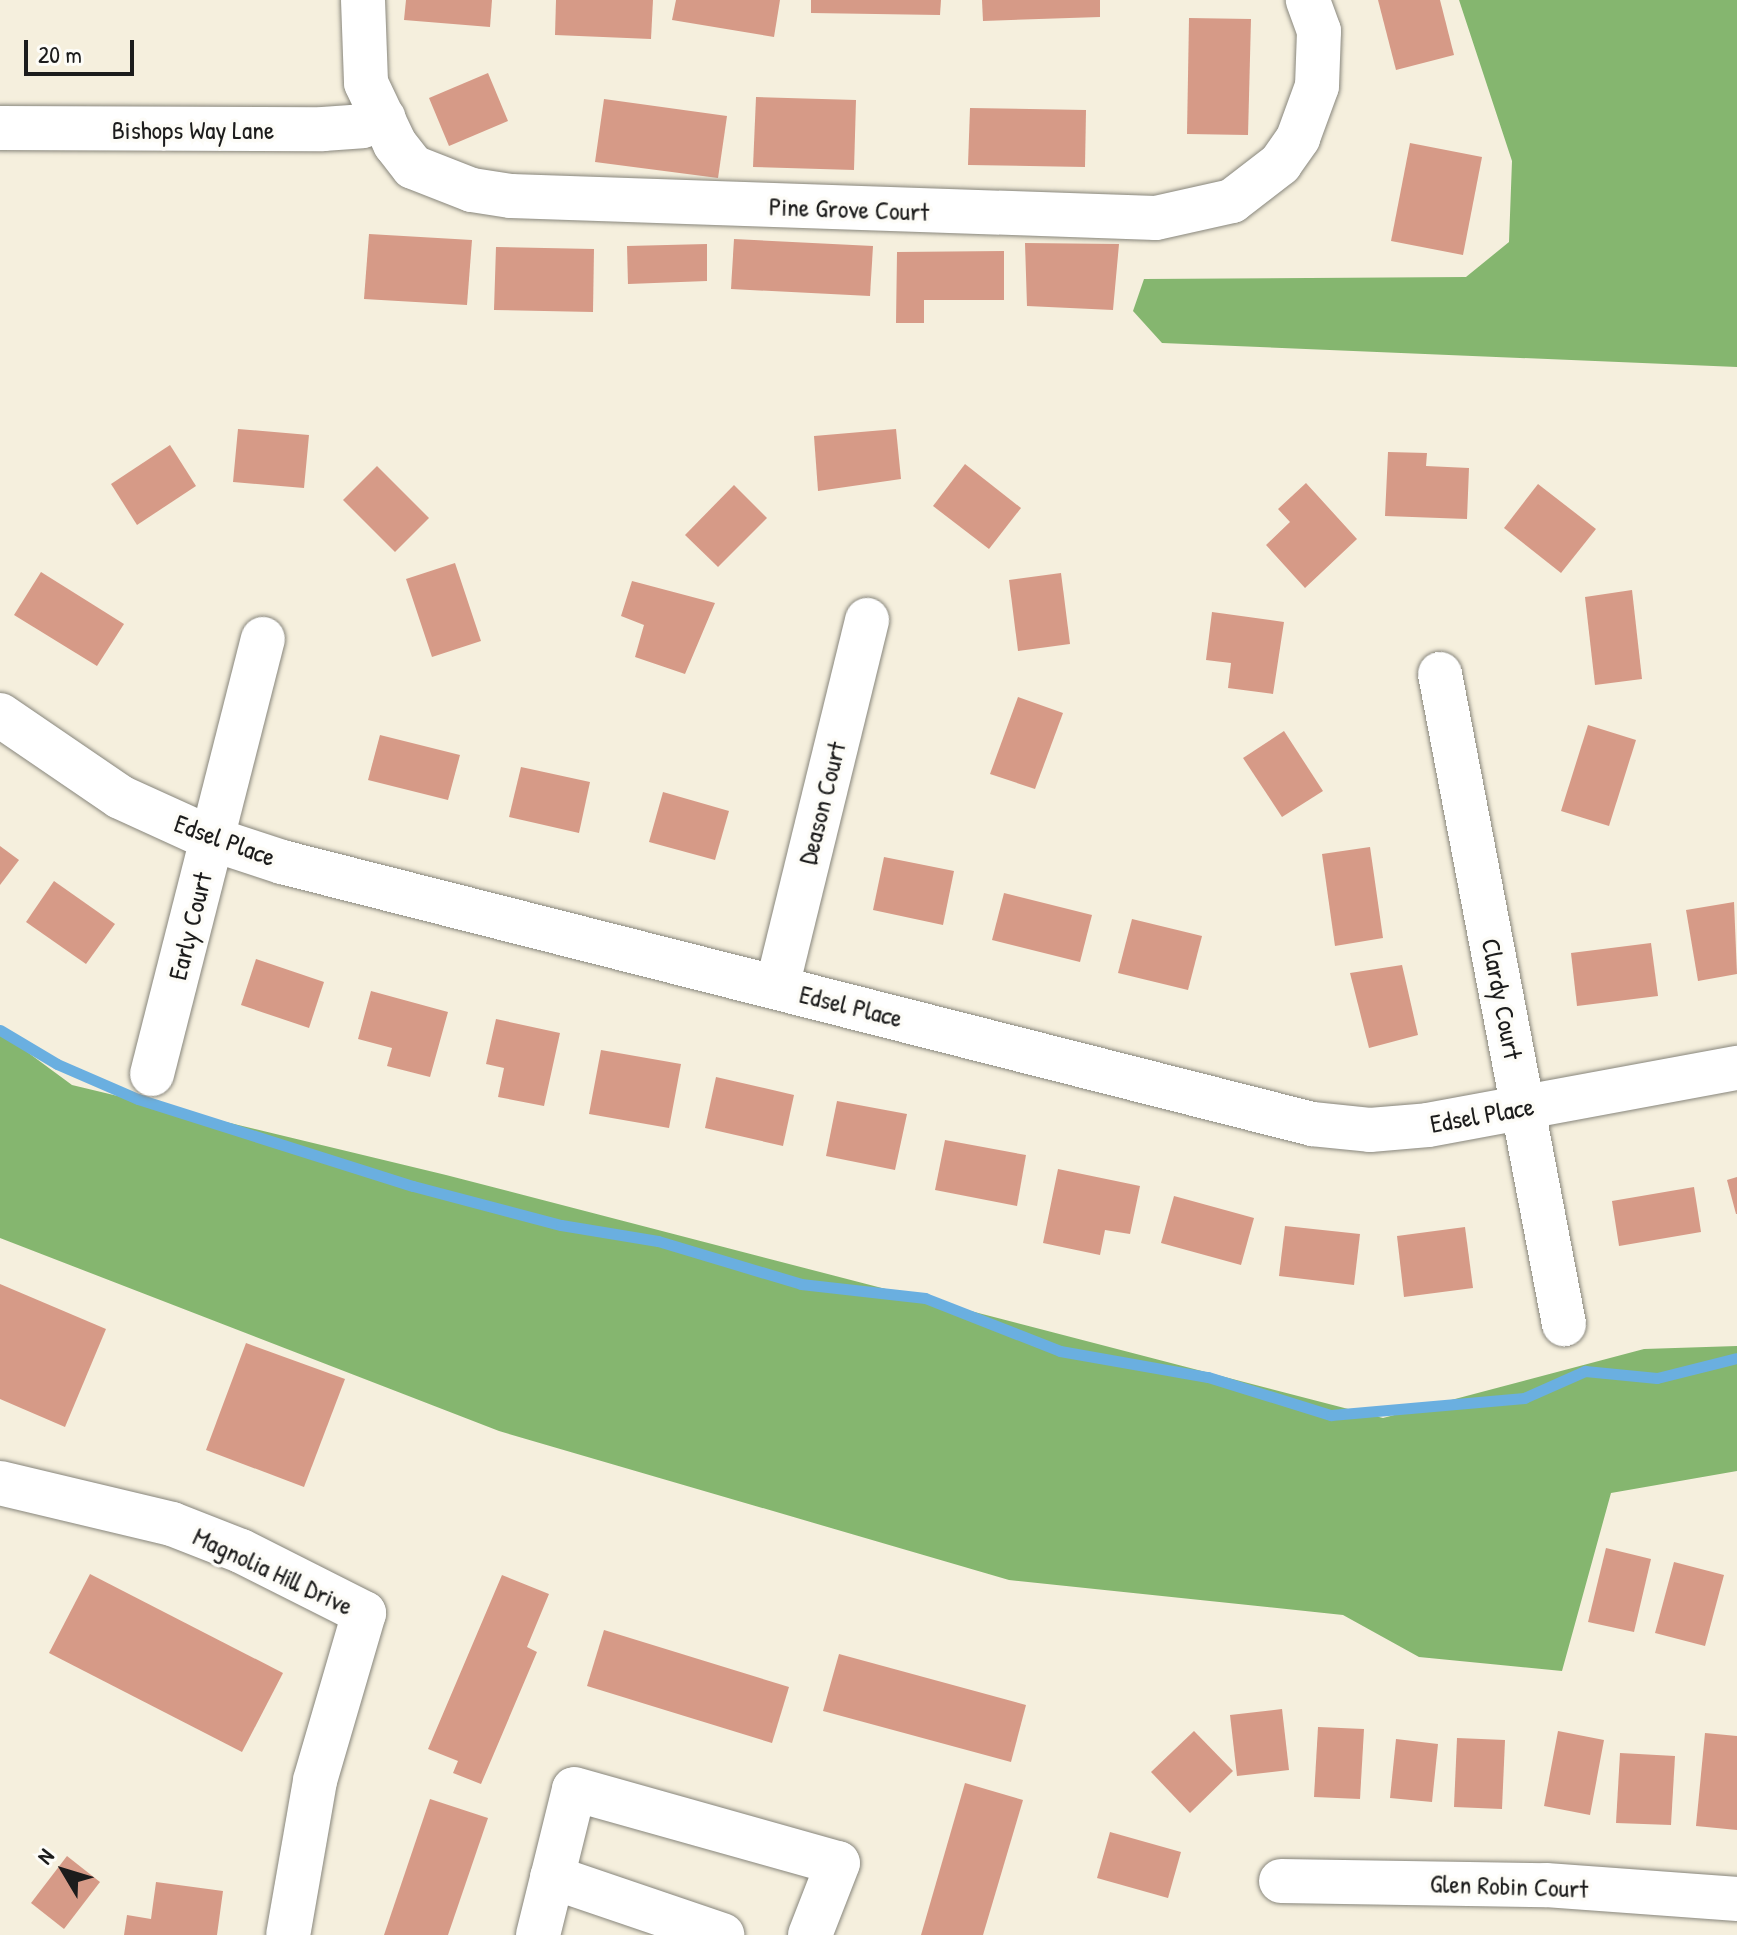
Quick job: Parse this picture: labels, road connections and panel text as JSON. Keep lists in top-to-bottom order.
{
  "streets": {
    "street": [
      "Bishops Way Lane",
      "Pine Grove Court",
      "Deason Court",
      "Edsel Place",
      "Early Court",
      "Clardy Court",
      "Magnolia Hill Drive",
      "Glen Robin Court"
    ]
  },
  "crossings": [
    ["Bishops Way Lane", "Pine Grove Court"],
    ["Deason Court", "Edsel Place"],
    ["Edsel Place", "Early Court"],
    ["Edsel Place", "Clardy Court"]
  ],
  "scale_bar": "20 m",
  "north": "top left"
}
